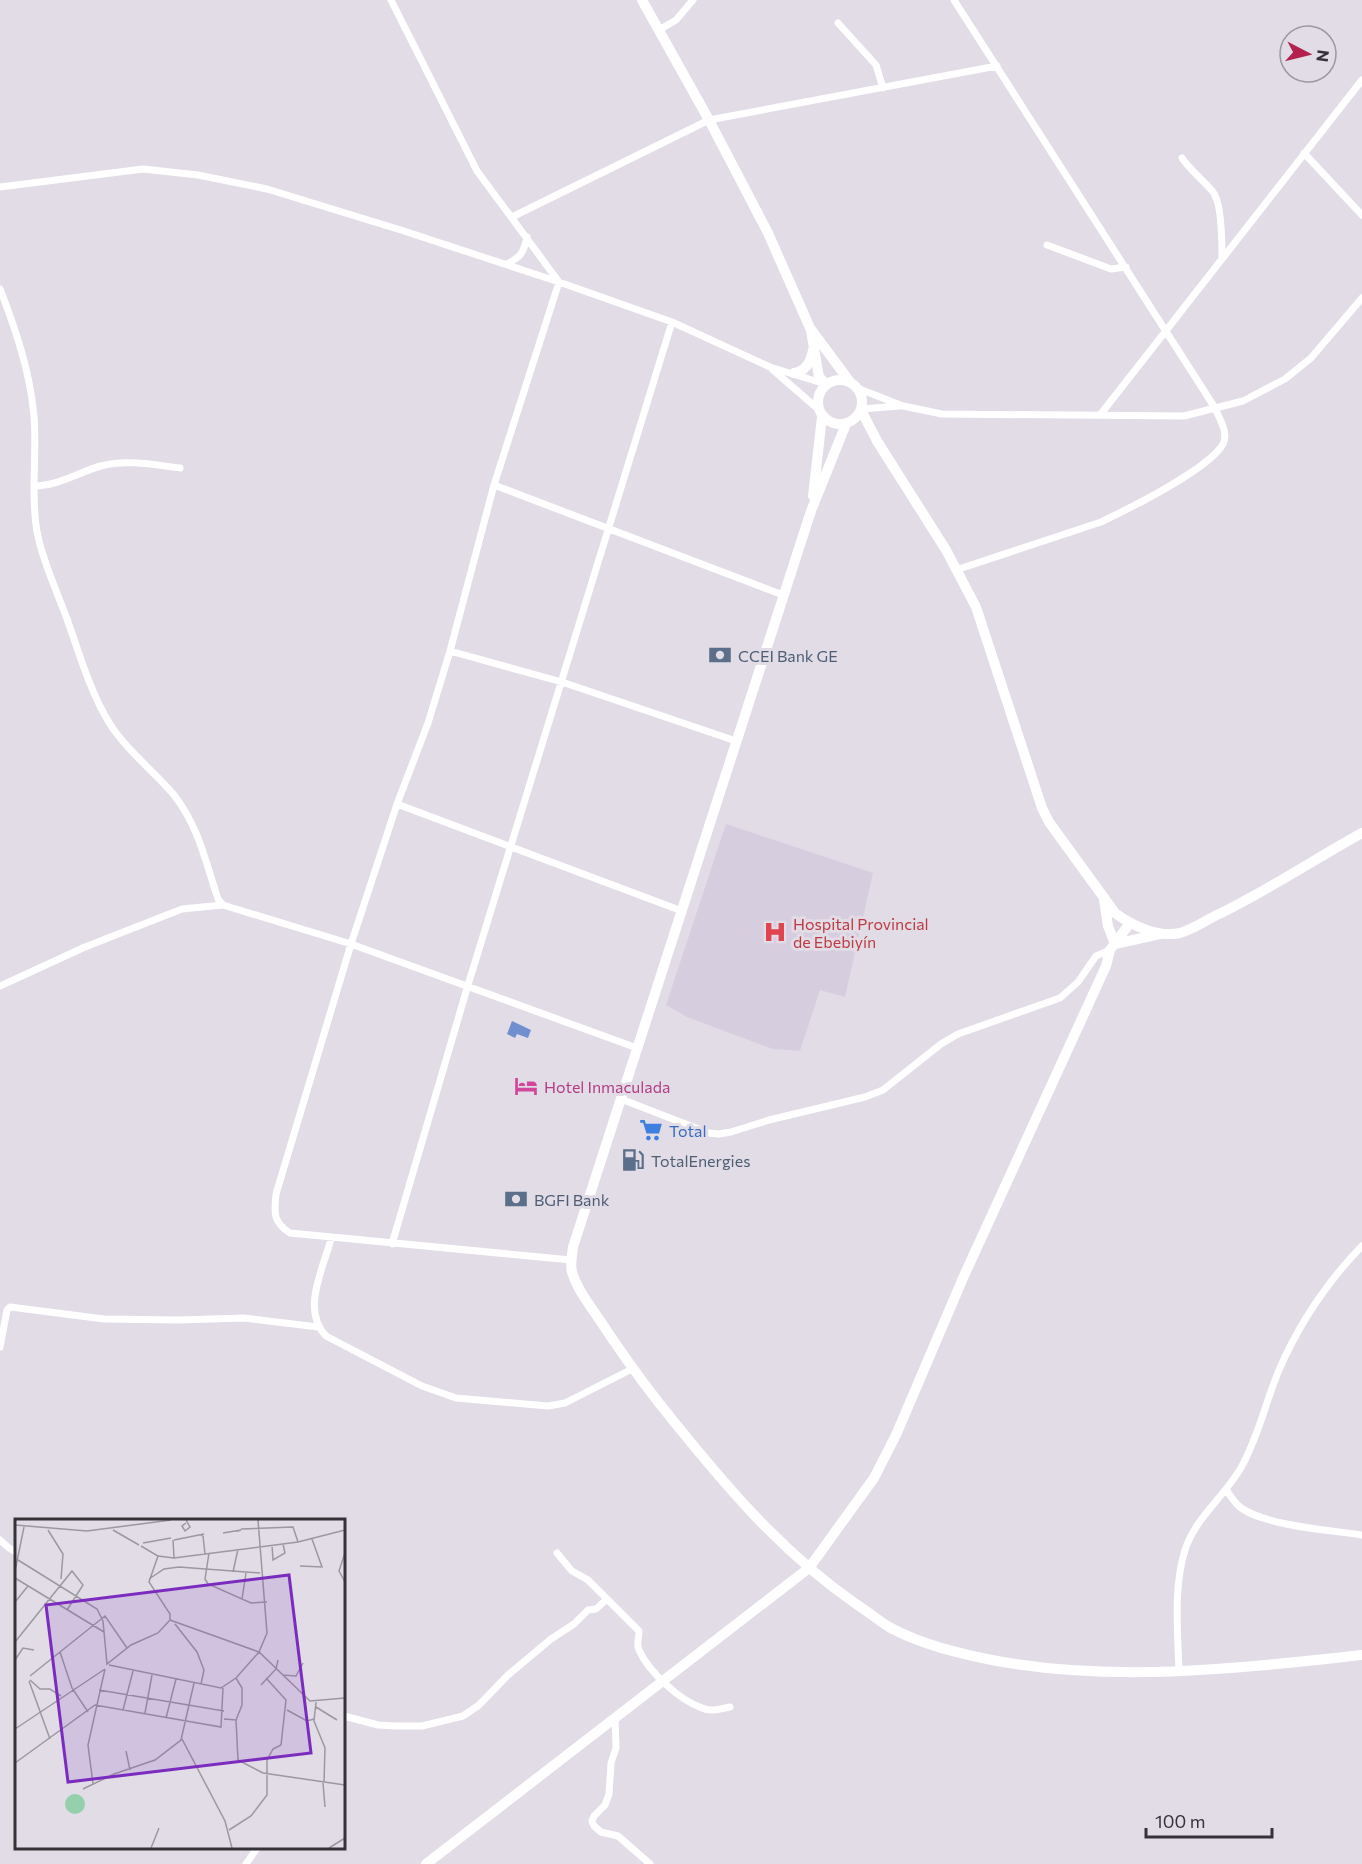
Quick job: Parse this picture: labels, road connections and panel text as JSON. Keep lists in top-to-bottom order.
{
  "places": {
    "bank": ["CCEI Bank GE", "BGFI Bank"],
    "hospital": ["Hospital Provincial de Ebebiyín"],
    "hotel": ["Hotel Inmaculada"],
    "supermarket": ["Total"],
    "fuel station": ["TotalEnergies"]
  },
  "scale_bar": "100 m",
  "north": "right"
}
